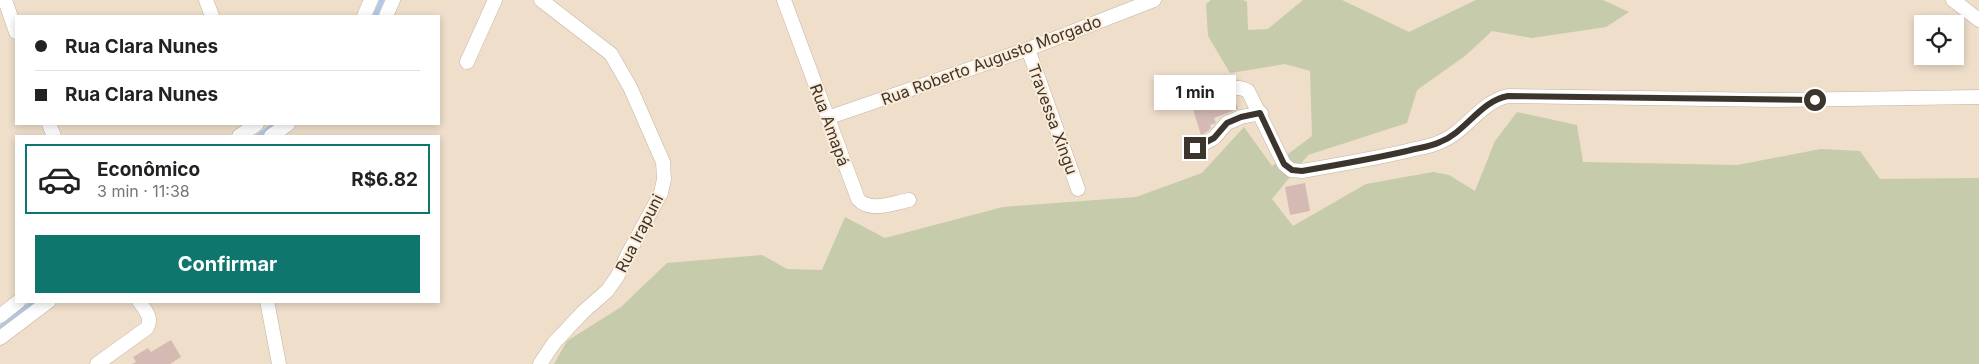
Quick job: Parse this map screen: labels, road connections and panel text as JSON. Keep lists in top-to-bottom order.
{
  "streets": {
    "street": [
      "Rua Roberto Augusto Morgado",
      "Travessa Xingu",
      "Rua Amapá",
      "Rua Irapuni"
    ]
  },
  "crossings": [
    ["Rua Roberto Augusto Morgado", "Travessa Xingu"],
    ["Rua Roberto Augusto Morgado", "Rua Amapá"]
  ],
  "page": {
    "banner": ["Rua Clara Nunes", "Rua Clara Nunes"],
    "bubble": "1 min",
    "list": [
      {
        "name": "Econômico",
        "note": "3 min · 11:38",
        "value": "R$6.82"
      }
    ],
    "buttons": "Confirmar"
  }
}
